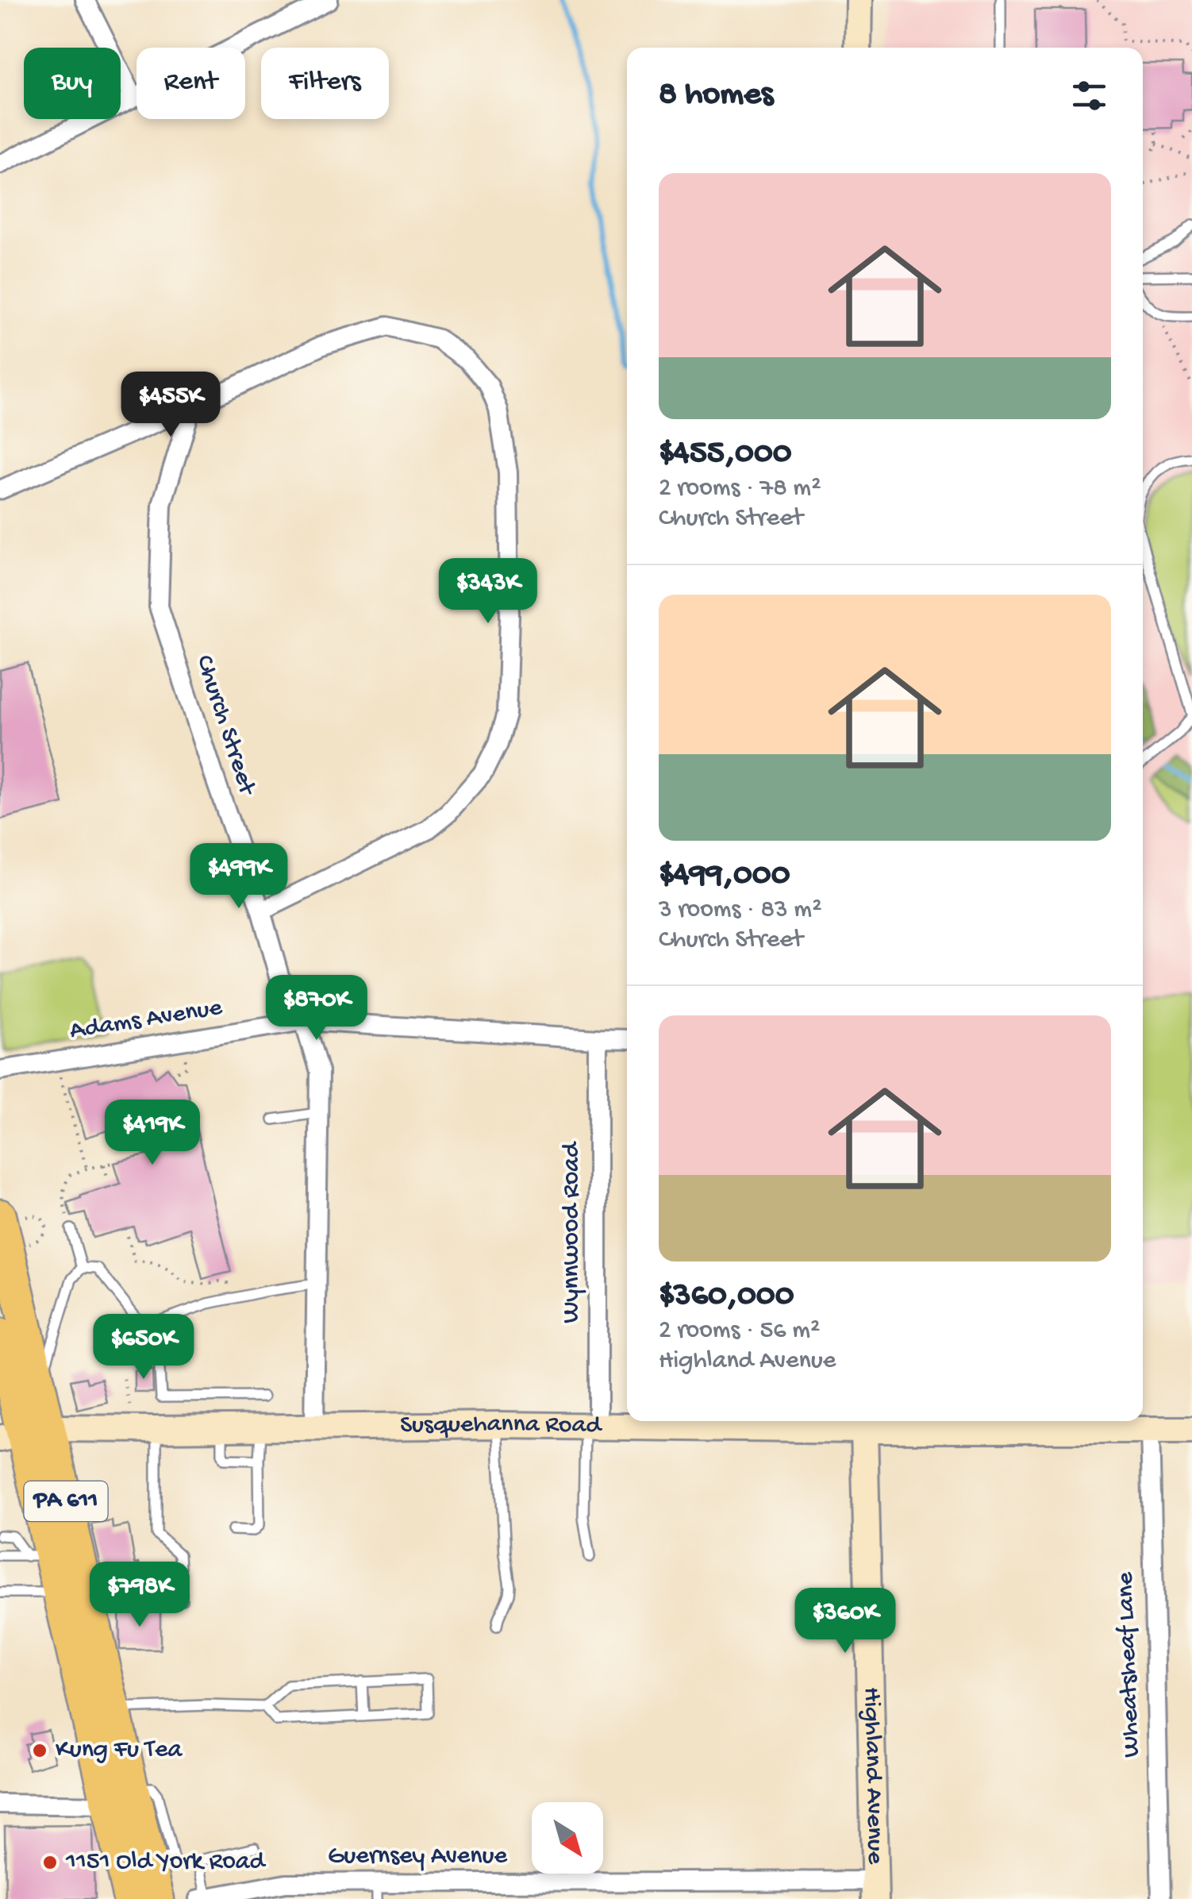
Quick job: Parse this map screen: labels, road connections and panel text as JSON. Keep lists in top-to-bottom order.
{
  "streets": {
    "highway": ["PA 611"],
    "main road": ["Susquehanna Road", "Highland Avenue"],
    "street": [
      "Church Street",
      "Adams Avenue",
      "Wynnwood Road",
      "Wheatsheaf Lane",
      "Guernsey Avenue"
    ]
  },
  "crossings": [
    ["Church Street", "Adams Avenue"],
    ["Church Street", "Susquehanna Road"],
    ["Adams Avenue", "Wynnwood Road"],
    ["Wynnwood Road", "Susquehanna Road"],
    ["Susquehanna Road", "PA 611"],
    ["Susquehanna Road", "Wheatsheaf Lane"],
    ["Susquehanna Road", "Highland Avenue"],
    ["Highland Avenue", "Guernsey Avenue"]
  ],
  "places": ["Kung Fu Tea", "1151 Old York Road"],
  "north": "bottom right",
  "page": {
    "chip": ["Buy", "Rent", "Filters"],
    "heading": "8 homes",
    "list": [
      {
        "name": "$455,000",
        "note": "2 rooms · 78 m² · Church Street"
      },
      {
        "name": "$499,000",
        "note": "3 rooms · 83 m² · Church Street"
      },
      {
        "name": "$360,000",
        "note": "2 rooms · 56 m² · Highland Avenue"
      }
    ],
    "price": [
      "$455K",
      "$343K",
      "$499K",
      "$870K",
      "$419K",
      "$650K",
      "$798K",
      "$360K"
    ]
  }
}
